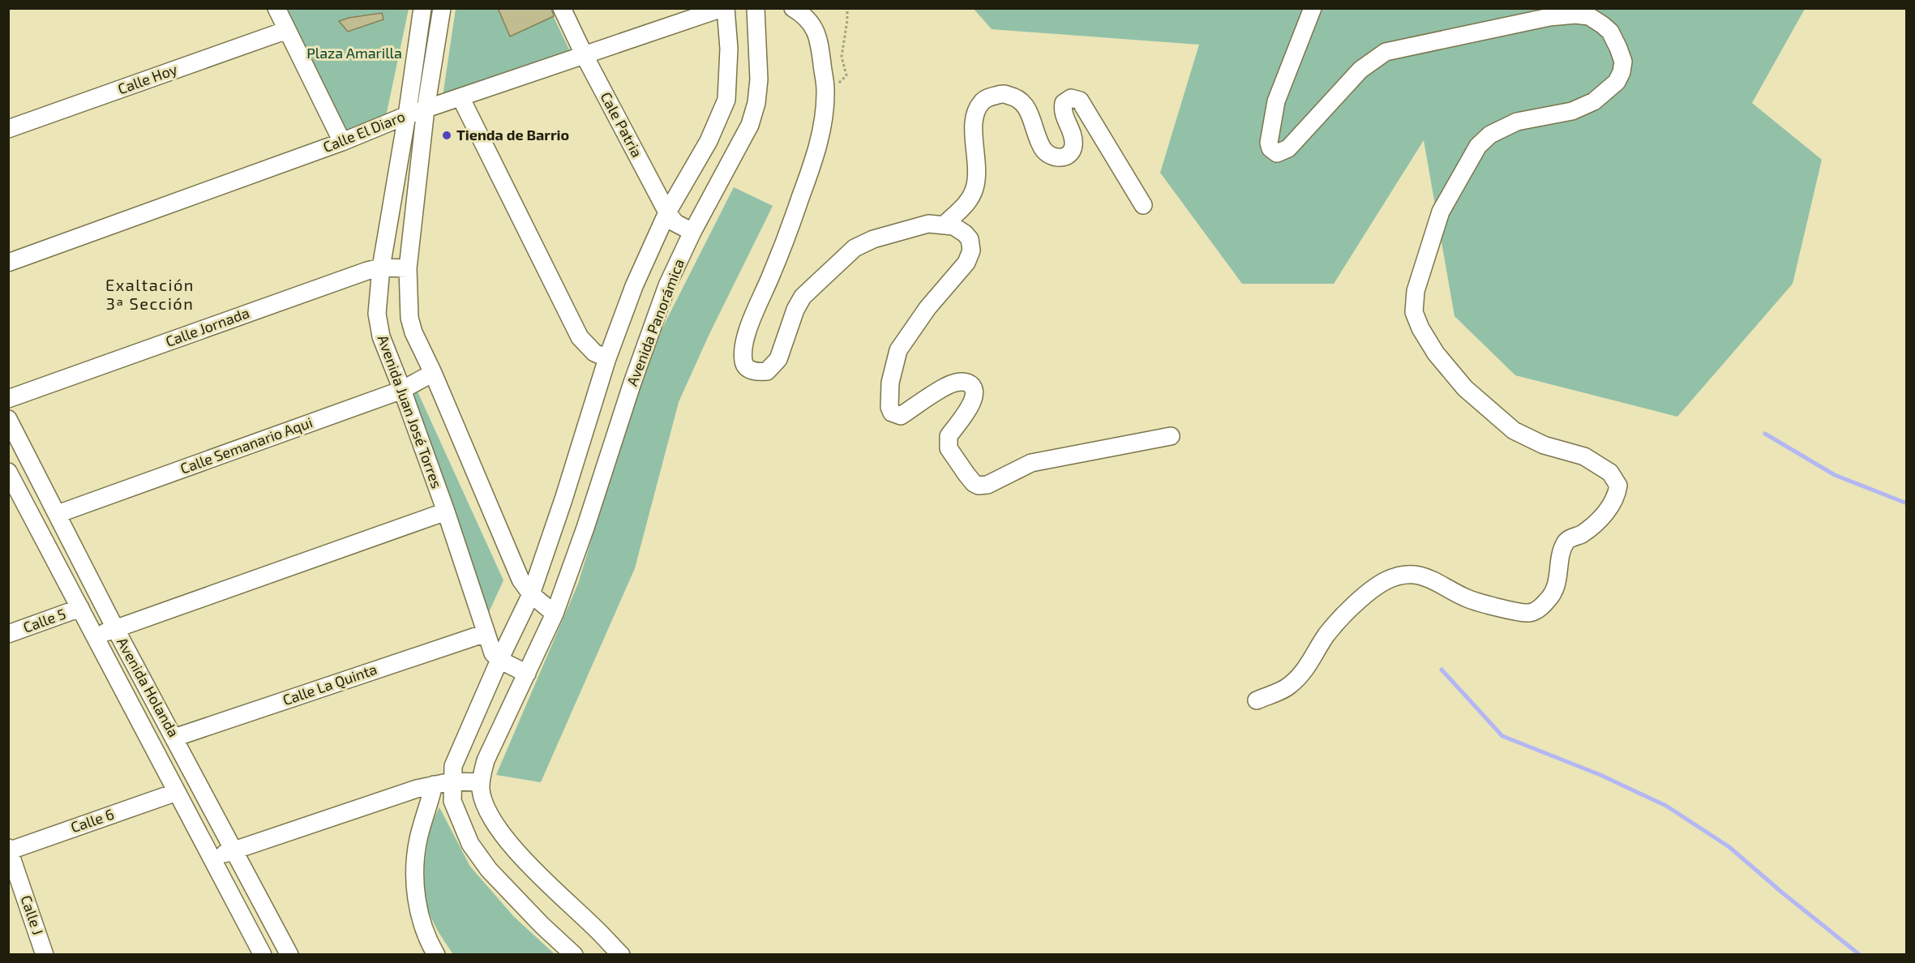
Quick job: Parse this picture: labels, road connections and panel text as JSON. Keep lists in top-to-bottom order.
{
  "streets": {
    "street": [
      "Calle Hoy",
      "Cale Patria",
      "Calle El Diaro",
      "Avenida Panorámica",
      "Calle Jornada",
      "Avenida Juan José Torres",
      "Calle Semanario Aqui",
      "Calle 5",
      "Calle La Quinta",
      "Avenida Holanda",
      "Calle 6",
      "Calle J"
    ]
  },
  "crossings": [
    ["Cale Patria", "Calle El Diaro"],
    ["Cale Patria", "Avenida Panorámica"],
    ["Calle El Diaro", "Avenida Juan José Torres"],
    ["Calle Jornada", "Avenida Juan José Torres"],
    ["Avenida Juan José Torres", "Calle Semanario Aqui"],
    ["Avenida Juan José Torres", "Calle La Quinta"],
    ["Calle Semanario Aqui", "Avenida Holanda"],
    ["Calle 5", "Avenida Holanda"],
    ["Calle La Quinta", "Avenida Holanda"],
    ["Avenida Holanda", "Calle 6"],
    ["Calle 6", "Calle J"]
  ],
  "districts": ["Exaltación 3ª Sección"],
  "parks": ["Plaza Amarilla"],
  "places": ["Tienda de Barrio"]
}
